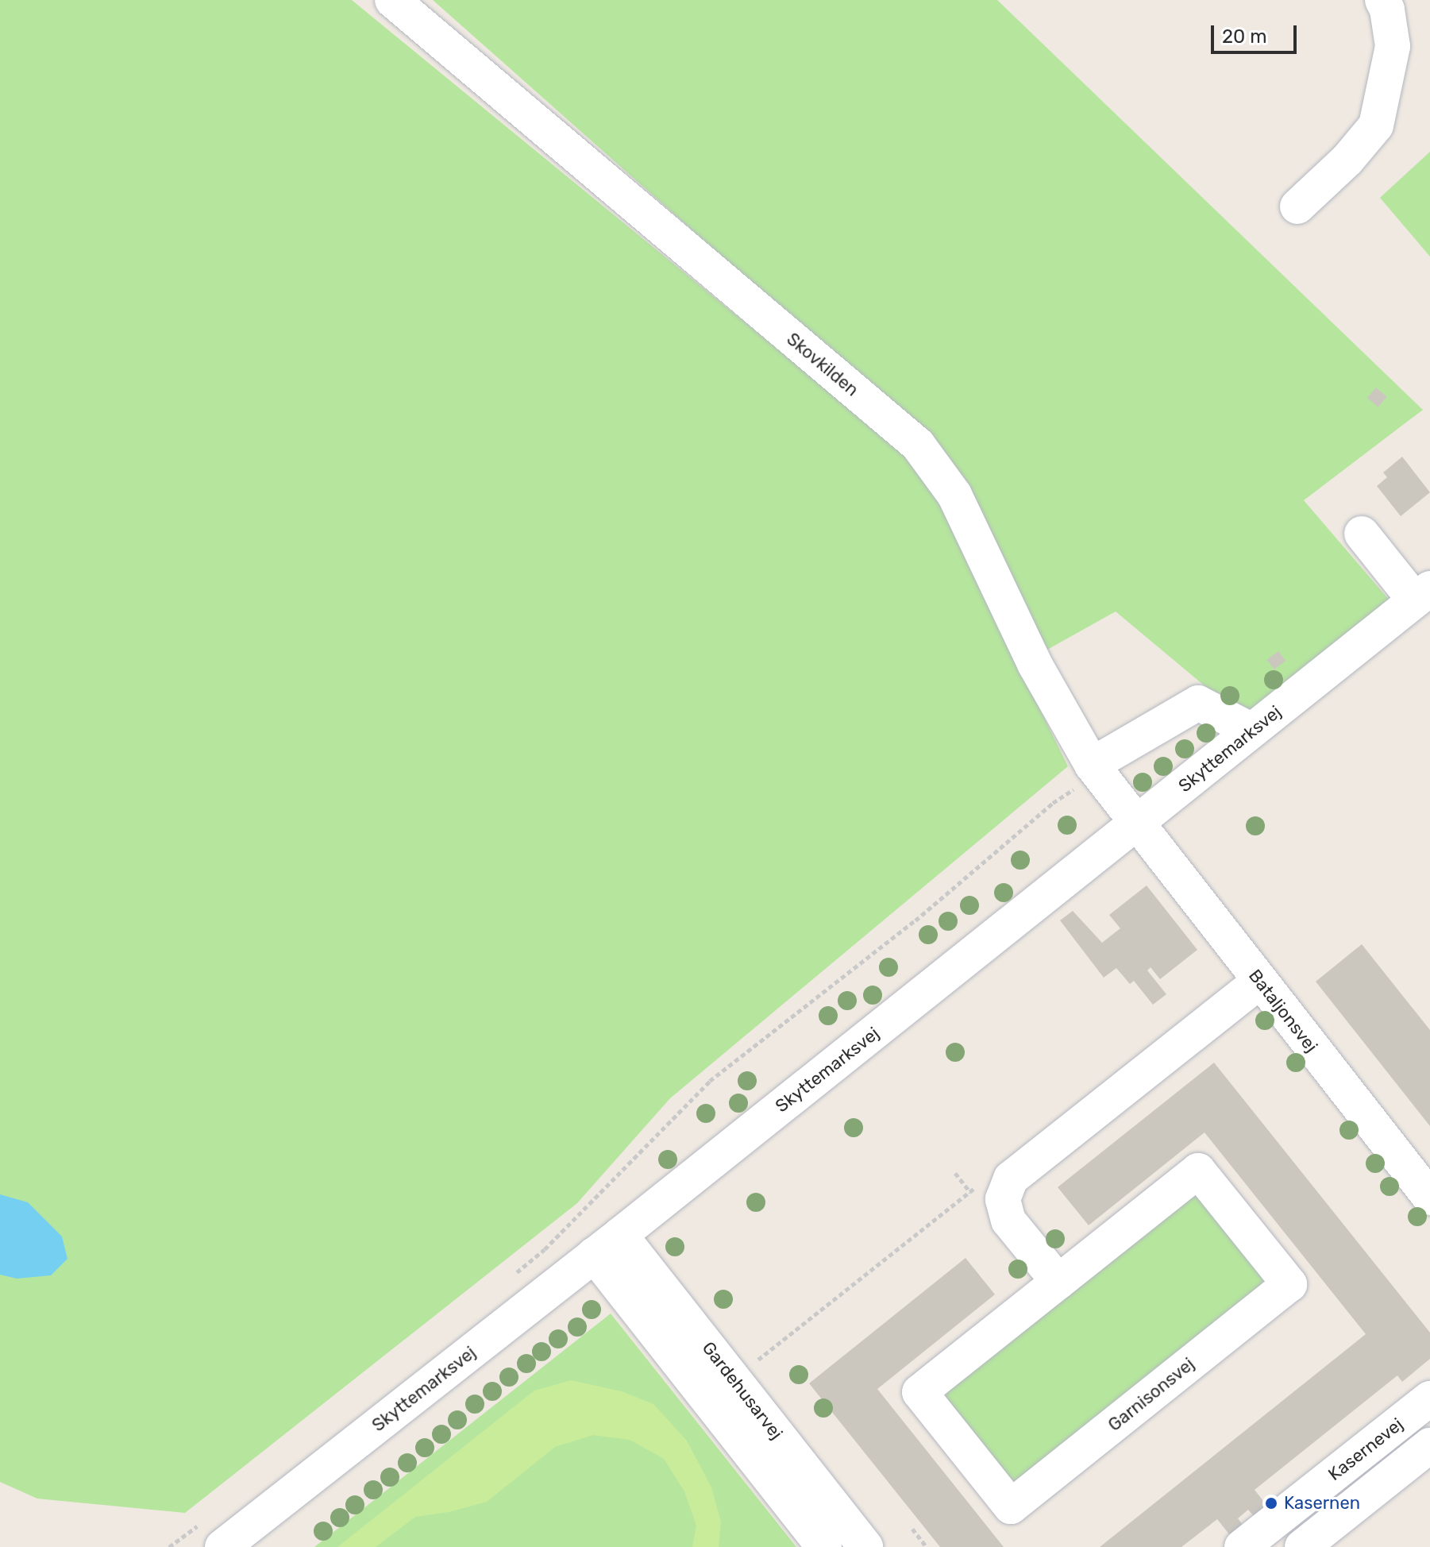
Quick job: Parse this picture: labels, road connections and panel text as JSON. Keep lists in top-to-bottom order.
{
  "streets": {
    "street": [
      "Skovkilden",
      "Skyttemarksvej",
      "Bataljonsvej",
      "Gardehusarvej",
      "Garnisonsvej",
      "Kasernevej"
    ]
  },
  "crossings": [
    ["Skovkilden", "Skyttemarksvej"],
    ["Skovkilden", "Bataljonsvej"],
    ["Skyttemarksvej", "Bataljonsvej"],
    ["Skyttemarksvej", "Gardehusarvej"]
  ],
  "places": ["Kasernen"],
  "scale_bar": "20 m"
}
